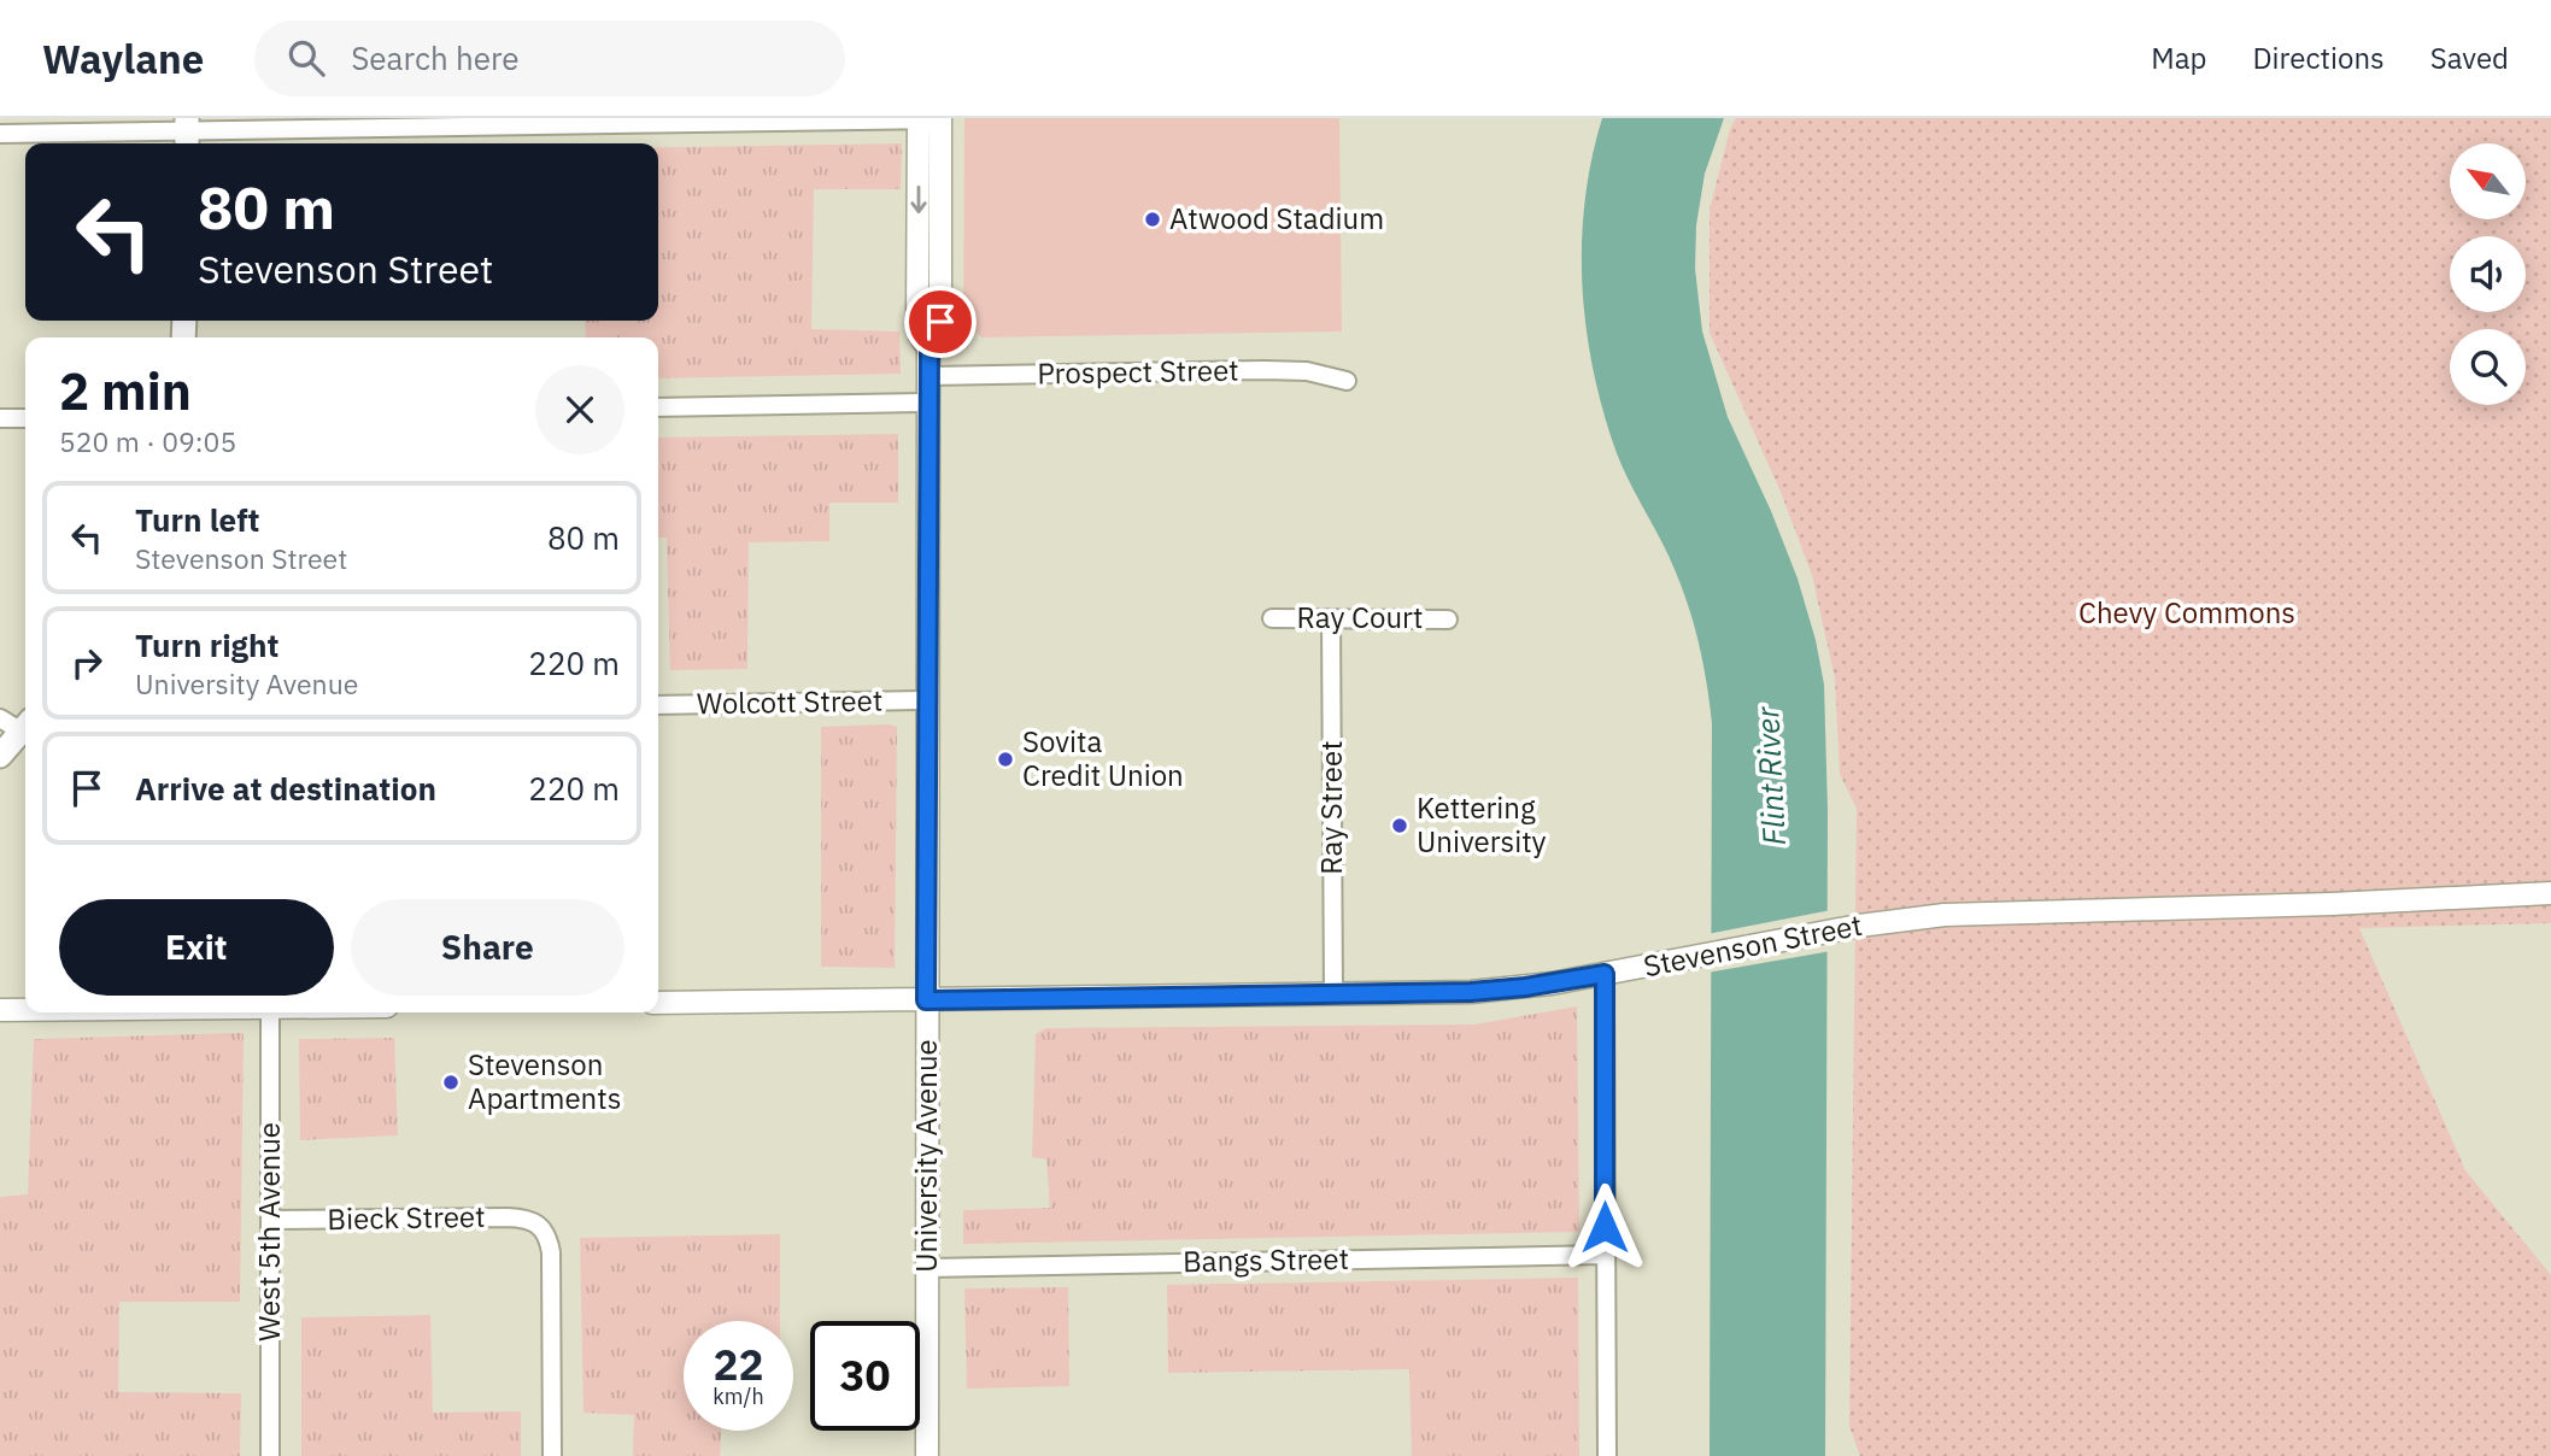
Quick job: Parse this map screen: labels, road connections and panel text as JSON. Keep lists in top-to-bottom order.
{
  "streets": {
    "street": [
      "Prospect Street",
      "Ray Court",
      "Wolcott Street",
      "Ray Street",
      "Stevenson Street",
      "University Avenue",
      "Bieck Street",
      "West 5th Avenue",
      "Bangs Street"
    ]
  },
  "crossings": [
    ["Prospect Street", "University Avenue"],
    ["Ray Court", "Ray Street"],
    ["Wolcott Street", "University Avenue"],
    ["Ray Street", "Stevenson Street"],
    ["Stevenson Street", "University Avenue"],
    ["University Avenue", "Bangs Street"],
    ["Bieck Street", "West 5th Avenue"]
  ],
  "water": ["Flint River"],
  "parks": ["Chevy Commons"],
  "places": [
    "Atwood Stadium",
    "Sovita Credit Union",
    "Kettering University",
    "Stevenson Apartments"
  ],
  "north": "top left",
  "page": {
    "header": "Waylane",
    "search": "Search here",
    "nav": ["Map", "Directions", "Saved"],
    "turn": ["80 m", "Stevenson Street"],
    "heading": ["2 min", "520 m · 09:05"],
    "list": [
      {
        "name": "Turn left",
        "note": "Stevenson Street",
        "value": "80 m"
      },
      {
        "name": "Turn right",
        "note": "University Avenue",
        "value": "220 m"
      },
      {
        "name": "Arrive at destination",
        "value": "220 m"
      }
    ],
    "buttons": ["Exit", "Share"],
    "speed": "22 km/h",
    "limit": "30"
  }
}
